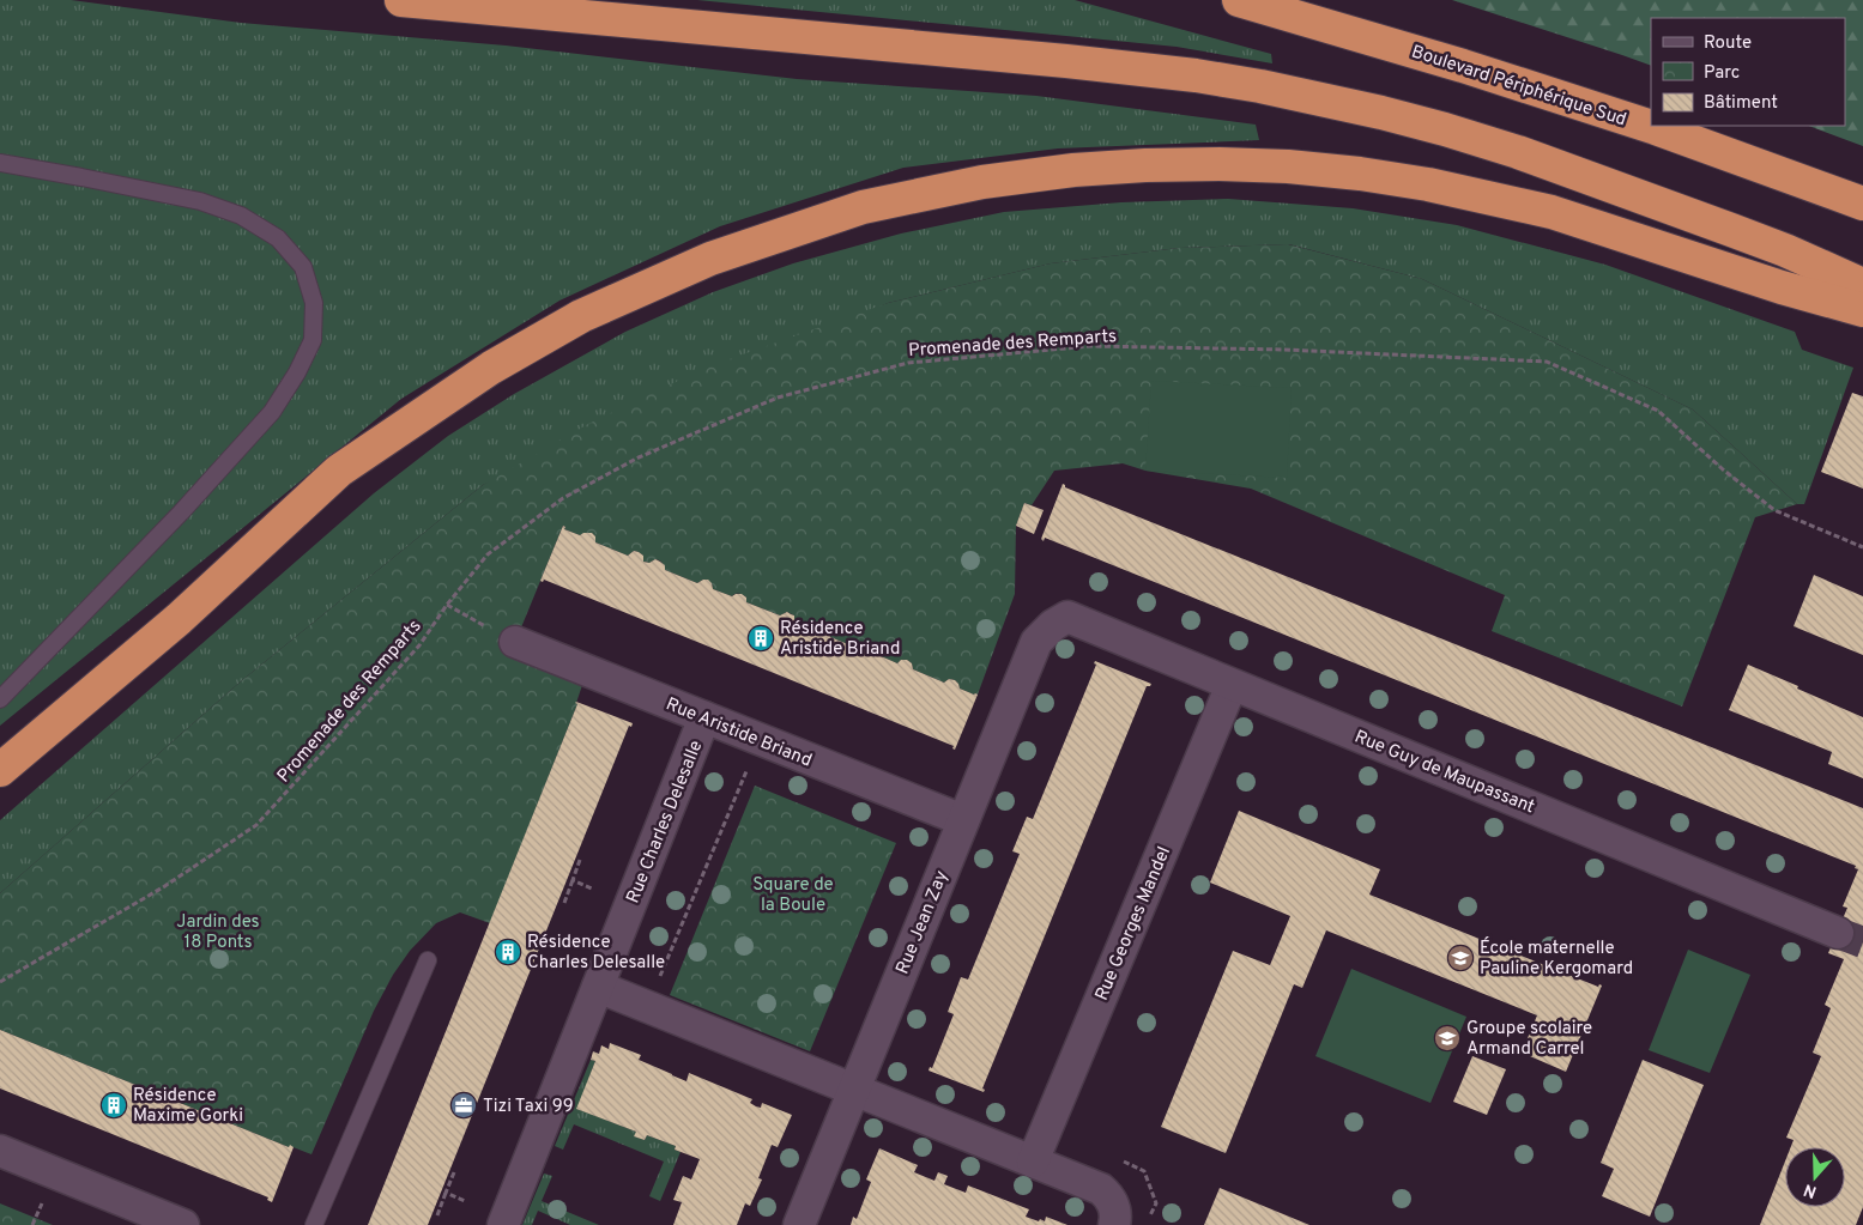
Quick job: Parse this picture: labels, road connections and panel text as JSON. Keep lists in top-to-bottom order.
{
  "streets": {
    "highway": ["Boulevard Périphérique Sud"],
    "street": [
      "Rue Aristide Briand",
      "Rue Guy de Maupassant",
      "Rue Charles Delesalle",
      "Rue Jean Zay",
      "Rue Georges Mandel"
    ],
    "path": ["Promenade des Remparts"]
  },
  "crossings": [
    ["Rue Aristide Briand", "Rue Charles Delesalle"],
    ["Rue Aristide Briand", "Rue Jean Zay"],
    ["Rue Guy de Maupassant", "Rue Jean Zay"],
    ["Rue Guy de Maupassant", "Rue Georges Mandel"]
  ],
  "parks": ["Square de la Boule", "Jardin des 18 Ponts"],
  "places": {
    "building": ["Résidence Aristide Briand", "Résidence Charles Delesalle", "Résidence Maxime Gorki"],
    "school or university": ["École maternelle Pauline Kergomard", "Groupe scolaire Armand Carrel"],
    "office": ["Tizi Taxi 99"]
  },
  "legend": ["Route", "Parc", "Bâtiment"],
  "north": "bottom"
}
